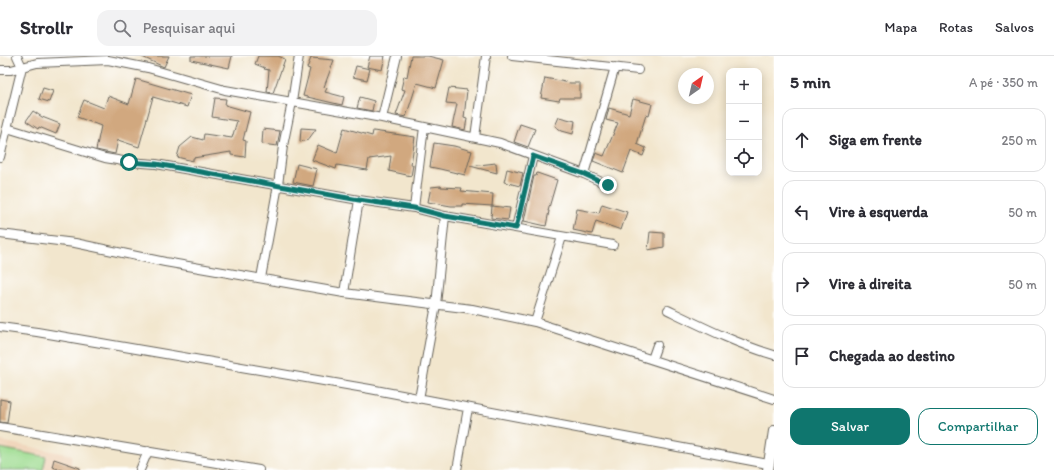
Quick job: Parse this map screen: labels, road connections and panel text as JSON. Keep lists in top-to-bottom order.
{
  "north": "top right",
  "page": {
    "header": "Strollr",
    "search": "Pesquisar aqui",
    "nav": ["Mapa", "Rotas", "Salvos"],
    "heading": ["5 min", "A pé · 350 m"],
    "map_buttons": ["+", "−"],
    "list": [
      ["Siga em frente", "250 m"],
      ["Vire à esquerda", "50 m"],
      ["Vire à direita", "50 m"],
      "Chegada ao destino"
    ],
    "buttons": ["Salvar", "Compartilhar"]
  }
}
